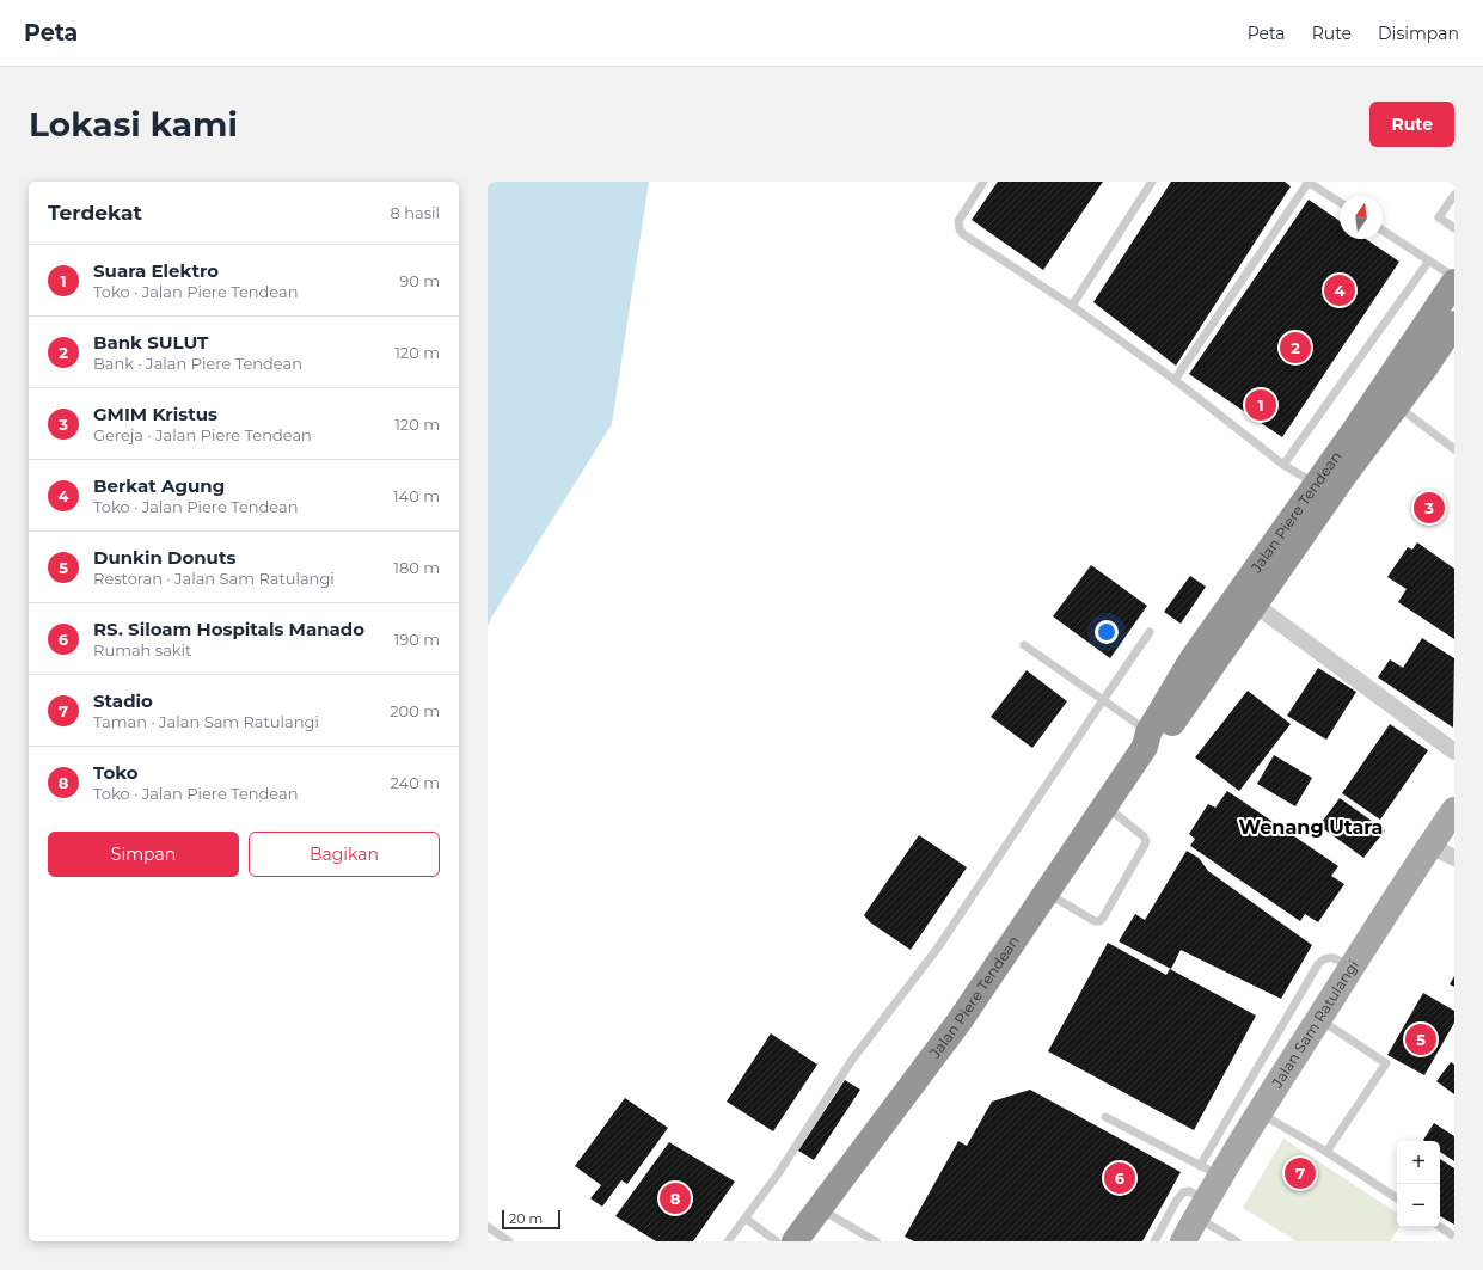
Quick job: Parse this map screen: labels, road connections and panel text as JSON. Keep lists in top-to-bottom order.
{
  "streets": {
    "highway": ["Jalan Piere Tendean"],
    "main road": ["Jalan Sam Ratulangi"]
  },
  "districts": ["Wenang Utara"],
  "scale_bar": "20 m",
  "north": "top",
  "page": {
    "header": "Peta",
    "nav": ["Peta", "Rute", "Disimpan"],
    "buttons": [
      "Rute",
      ["Simpan", "Bagikan"]
    ],
    "title": "Lokasi kami",
    "heading": ["Terdekat", "8 hasil"],
    "list": [
      {
        "mark": "1",
        "name": "Suara Elektro",
        "note": "Toko · Jalan Piere Tendean",
        "value": "90 m"
      },
      {
        "mark": "2",
        "name": "Bank SULUT",
        "note": "Bank · Jalan Piere Tendean",
        "value": "120 m"
      },
      {
        "mark": "3",
        "name": "GMIM Kristus",
        "note": "Gereja · Jalan Piere Tendean",
        "value": "120 m"
      },
      {
        "mark": "4",
        "name": "Berkat Agung",
        "note": "Toko · Jalan Piere Tendean",
        "value": "140 m"
      },
      {
        "mark": "5",
        "name": "Dunkin Donuts",
        "note": "Restoran · Jalan Sam Ratulangi",
        "value": "180 m"
      },
      {
        "mark": "6",
        "name": "RS. Siloam Hospitals Manado",
        "note": "Rumah sakit",
        "value": "190 m"
      },
      {
        "mark": "7",
        "name": "Stadio",
        "note": "Taman · Jalan Sam Ratulangi",
        "value": "200 m"
      },
      {
        "mark": "8",
        "name": "Toko",
        "note": "Toko · Jalan Piere Tendean",
        "value": "240 m"
      }
    ],
    "pins": [
      "4",
      "2",
      "1",
      "3",
      "5",
      "7",
      "6",
      "8"
    ],
    "map_buttons": ["+", "−"],
    "scale": "20 m"
  }
}
